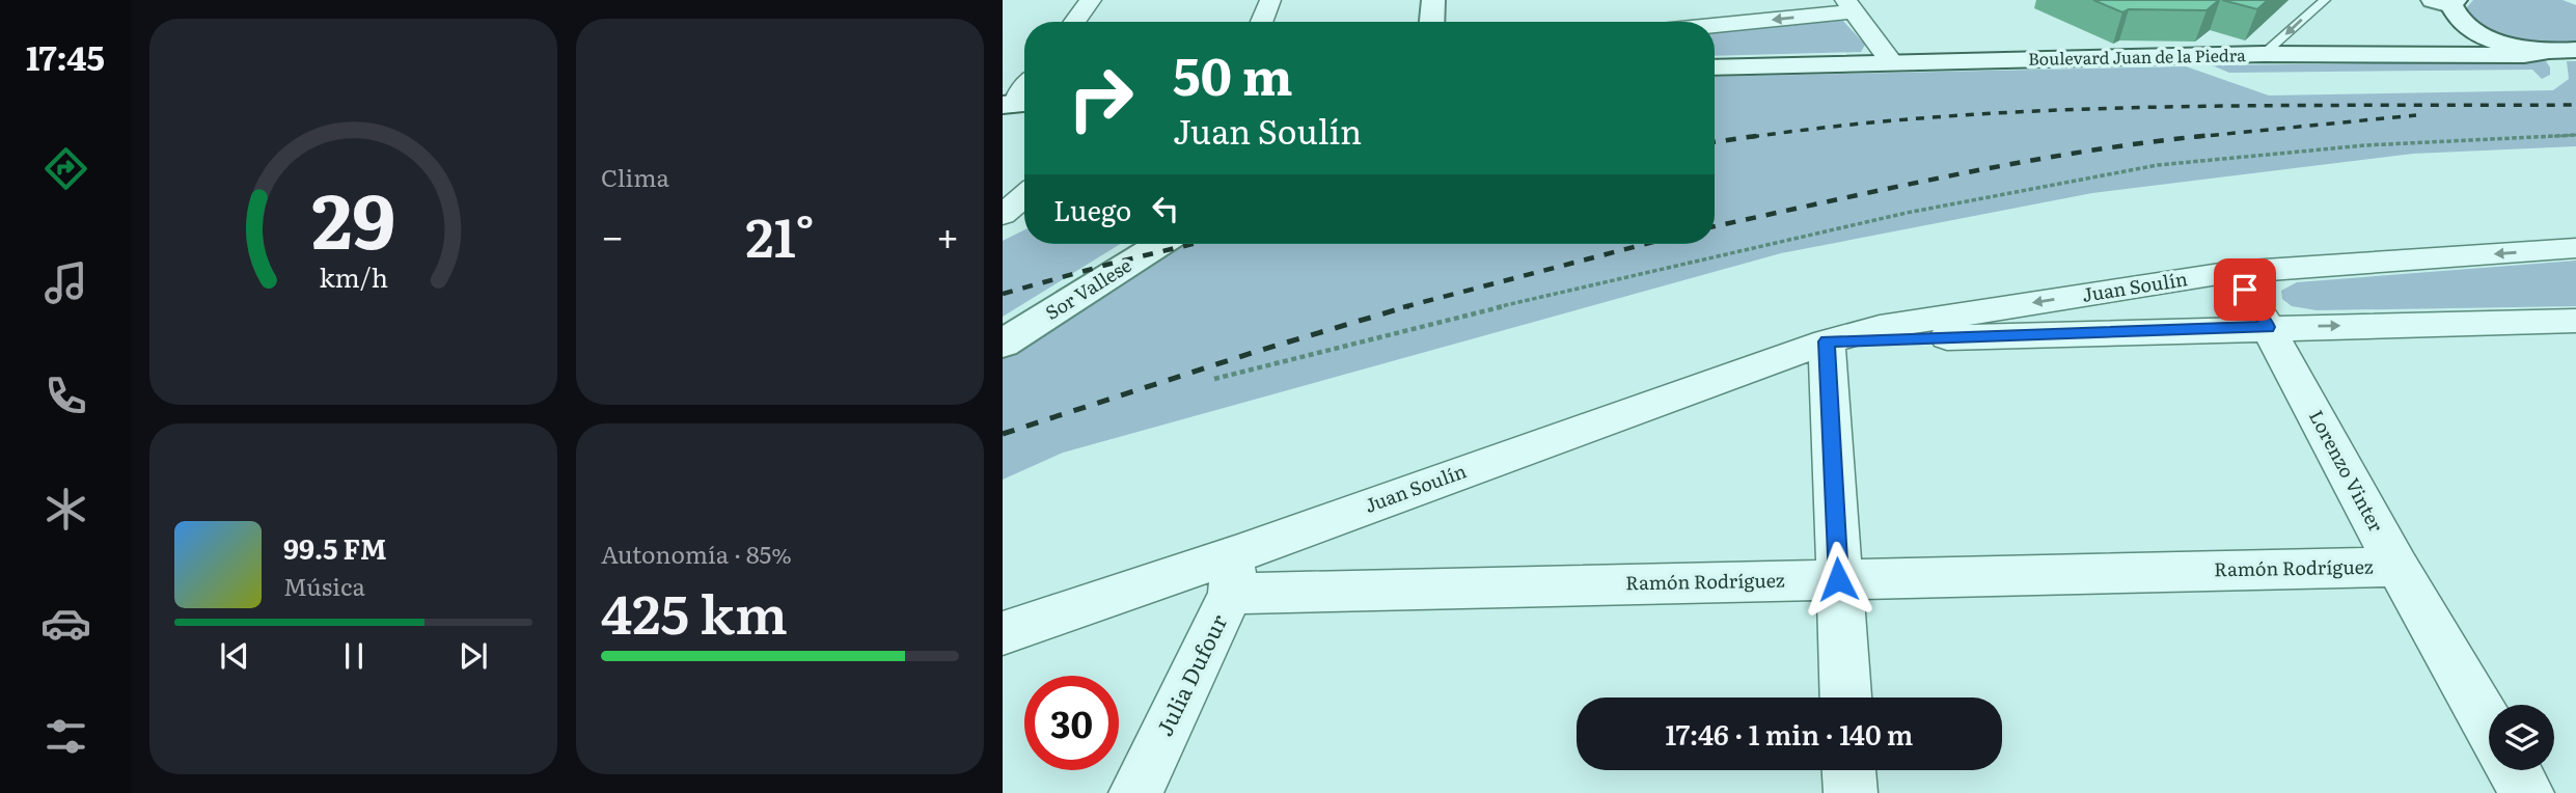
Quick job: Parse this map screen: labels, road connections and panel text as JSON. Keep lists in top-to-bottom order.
{
  "streets": {
    "main road": ["Boulevard Juan de la Piedra", "Sor Vallese"],
    "street": [
      "Juan Soulín",
      "Lorenzo Vinter",
      "Ramón Rodríguez",
      "Julia Dufour"
    ]
  },
  "crossings": [
    ["Juan Soulín", "Lorenzo Vinter"],
    ["Juan Soulín", "Ramón Rodríguez"],
    ["Juan Soulín", "Julia Dufour"],
    ["Lorenzo Vinter", "Ramón Rodríguez"],
    ["Ramón Rodríguez", "Julia Dufour"]
  ],
  "page": {
    "tabs": "17:45",
    "tile": [
      "Clima",
      ["Autonomía · 85%", "425 km"]
    ],
    "turn": ["50 m", "Juan Soulín"],
    "then": "Luego",
    "heat": ["−", "21°", "+"],
    "song": ["99.5 FM", "Música"],
    "limit": "30",
    "trip": "17:46 · 1 min · 140 m",
    "gauge": ["29", "km/h"]
  }
}
